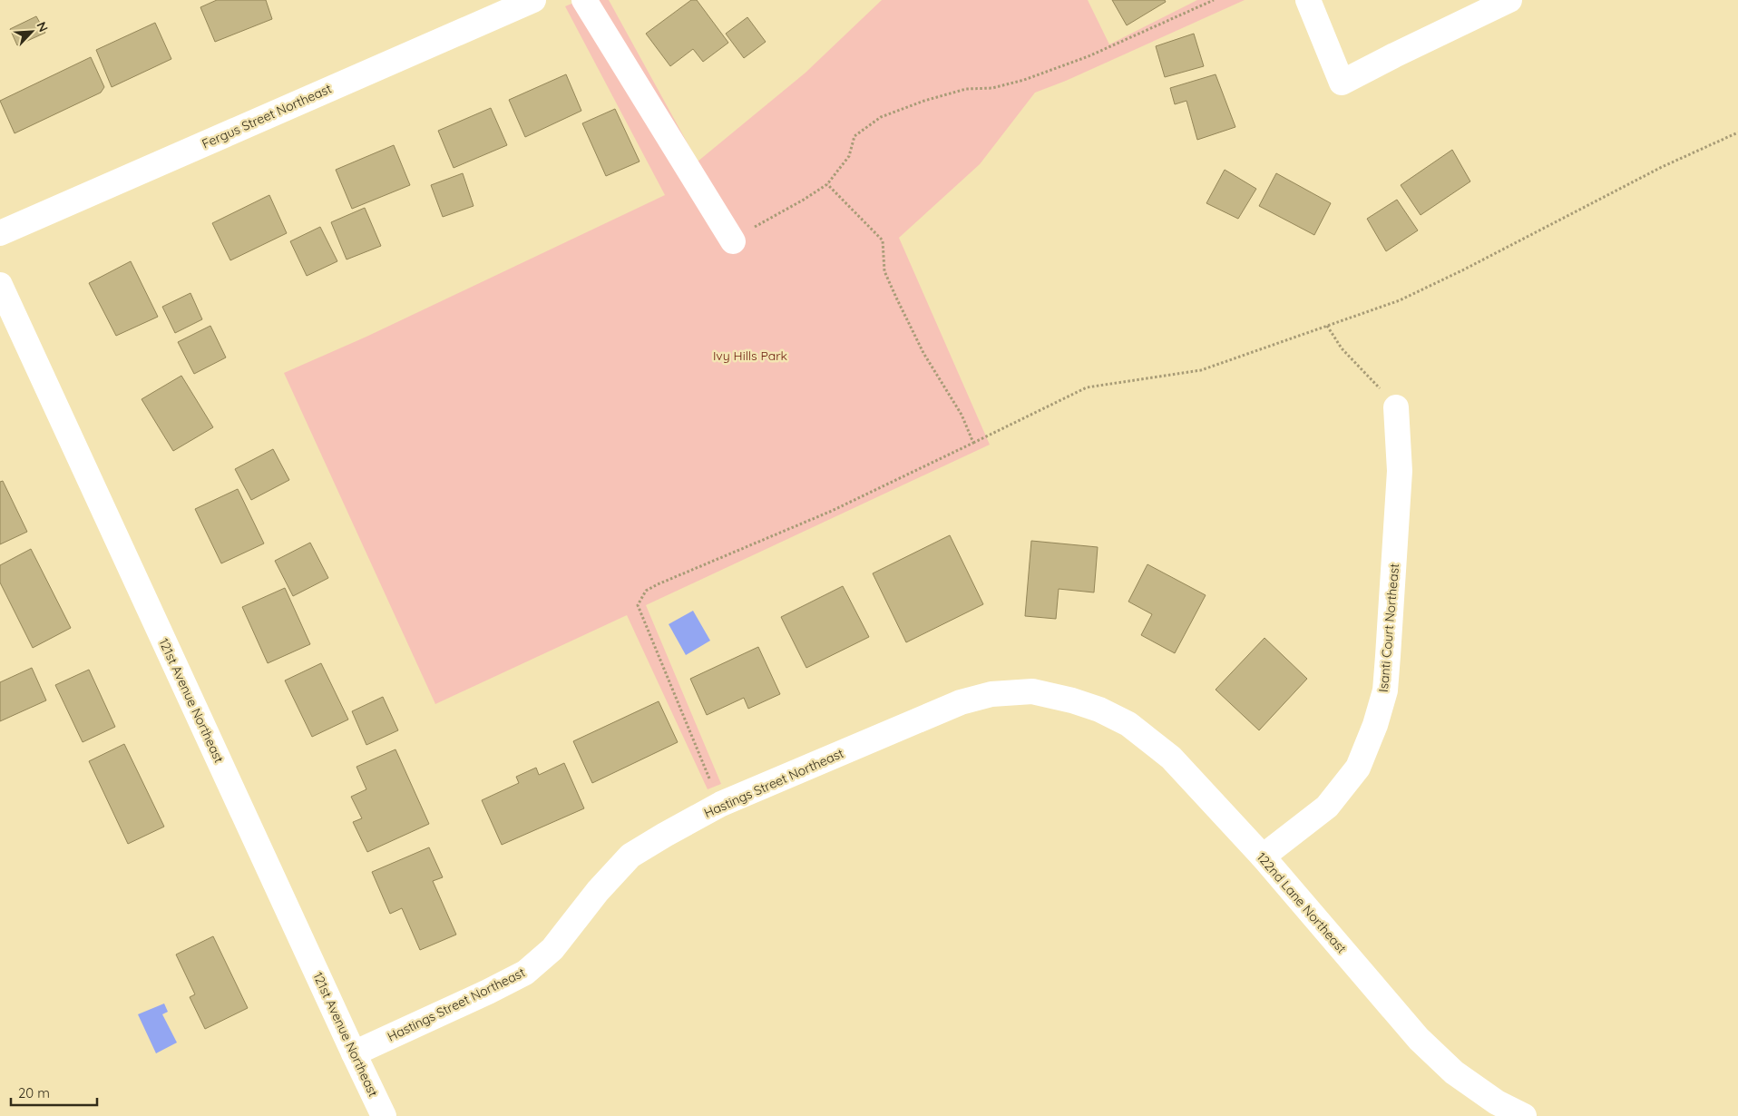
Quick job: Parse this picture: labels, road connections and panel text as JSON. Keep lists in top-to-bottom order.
{
  "streets": {
    "street": [
      "Fergus Street Northeast",
      "Isanti Court Northeast",
      "121st Avenue Northeast",
      "Hastings Street Northeast",
      "122nd Lane Northeast"
    ]
  },
  "crossings": [
    ["Isanti Court Northeast", "122nd Lane Northeast"],
    ["121st Avenue Northeast", "Hastings Street Northeast"],
    ["Hastings Street Northeast", "122nd Lane Northeast"]
  ],
  "parks": ["Ivy Hills Park"],
  "scale_bar": "20 m",
  "north": "top right"
}
